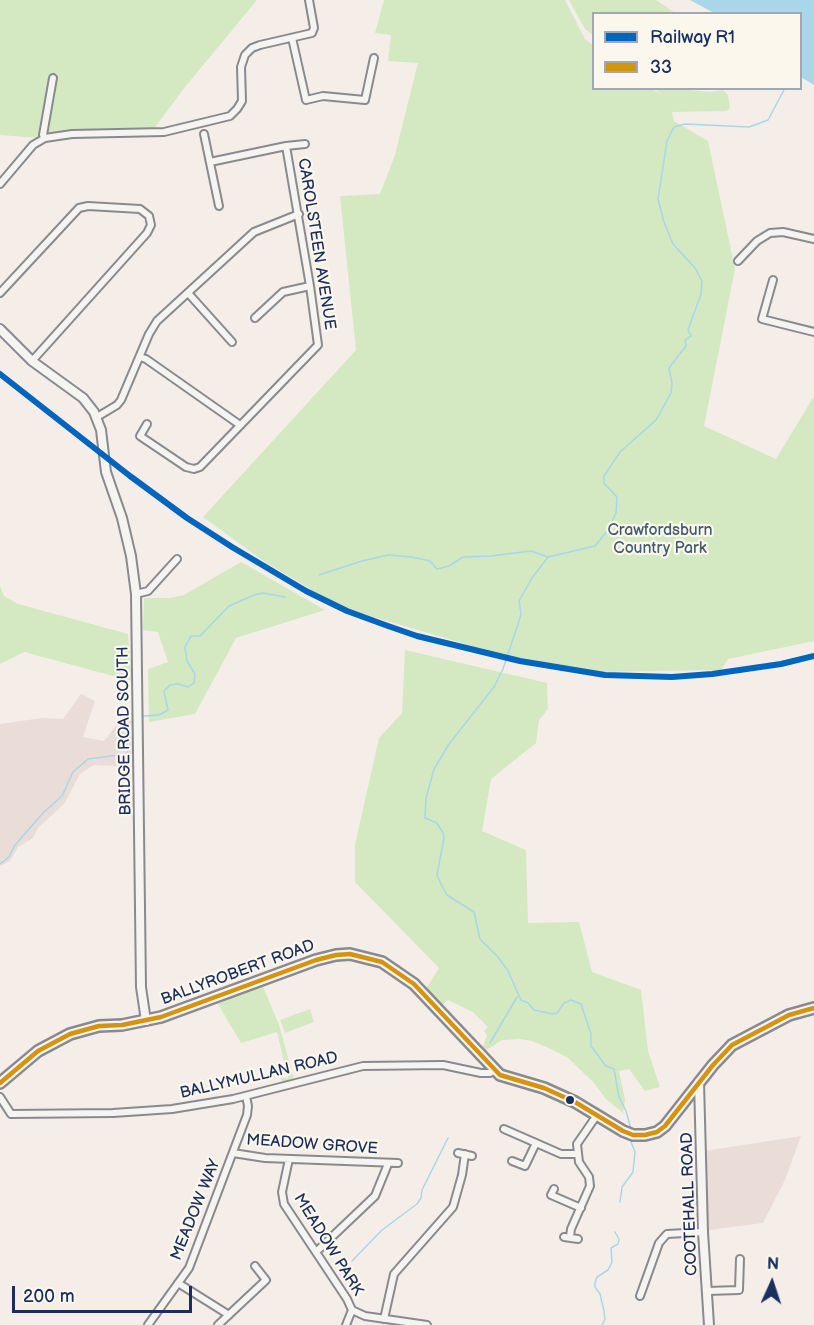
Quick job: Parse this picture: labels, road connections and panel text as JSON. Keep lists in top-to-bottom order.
{
  "streets": {
    "main road": ["BALLYROBERT ROAD"],
    "street": [
      "CAROLSTEEN AVENUE",
      "BRIDGE ROAD SOUTH",
      "BALLYMULLAN ROAD",
      "MEADOW GROVE",
      "COOTEHALL ROAD",
      "MEADOW WAY",
      "MEADOW PARK"
    ]
  },
  "crossings": [
    ["BRIDGE ROAD SOUTH", "BALLYROBERT ROAD"],
    ["BALLYROBERT ROAD", "BALLYMULLAN ROAD"],
    ["BALLYMULLAN ROAD", "MEADOW WAY"],
    ["MEADOW GROVE", "MEADOW WAY"],
    ["MEADOW GROVE", "MEADOW PARK"]
  ],
  "parks": ["Crawfordsburn Country Park"],
  "lines": ["rail line R1", "transit line 33"],
  "legend": ["Railway R1", "33"],
  "scale_bar": "200 m",
  "north": "top"
}
